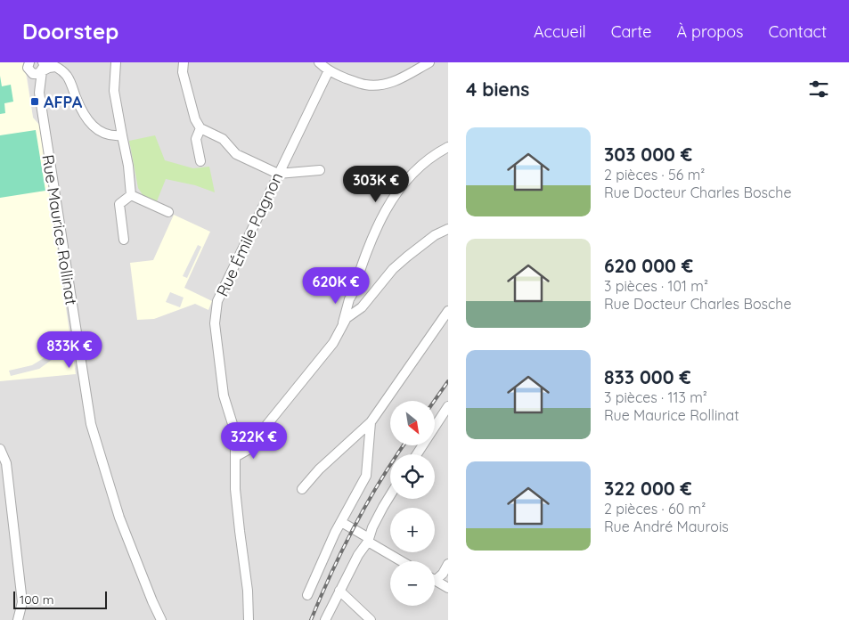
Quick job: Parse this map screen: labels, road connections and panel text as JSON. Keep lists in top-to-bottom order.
{
  "streets": {
    "street": ["Rue Maurice Rollinat", "Rue Émile Pagnon"]
  },
  "places": {
    "transit": ["AFPA"]
  },
  "scale_bar": "100 m",
  "north": "bottom right",
  "page": {
    "header": "Doorstep",
    "nav": [
      "Accueil",
      "Carte",
      "À propos",
      "Contact"
    ],
    "heading": "4 biens",
    "list": [
      {
        "name": "303 000 €",
        "note": "2 pièces · 56 m² · Rue Docteur Charles Bosche"
      },
      {
        "name": "620 000 €",
        "note": "3 pièces · 101 m² · Rue Docteur Charles Bosche"
      },
      {
        "name": "833 000 €",
        "note": "3 pièces · 113 m² · Rue Maurice Rollinat"
      },
      {
        "name": "322 000 €",
        "note": "2 pièces · 60 m² · Rue André Maurois"
      }
    ],
    "price": [
      "303K €",
      "620K €",
      "833K €",
      "322K €"
    ],
    "map_buttons": ["+", "−"],
    "scale": "100 m"
  }
}
